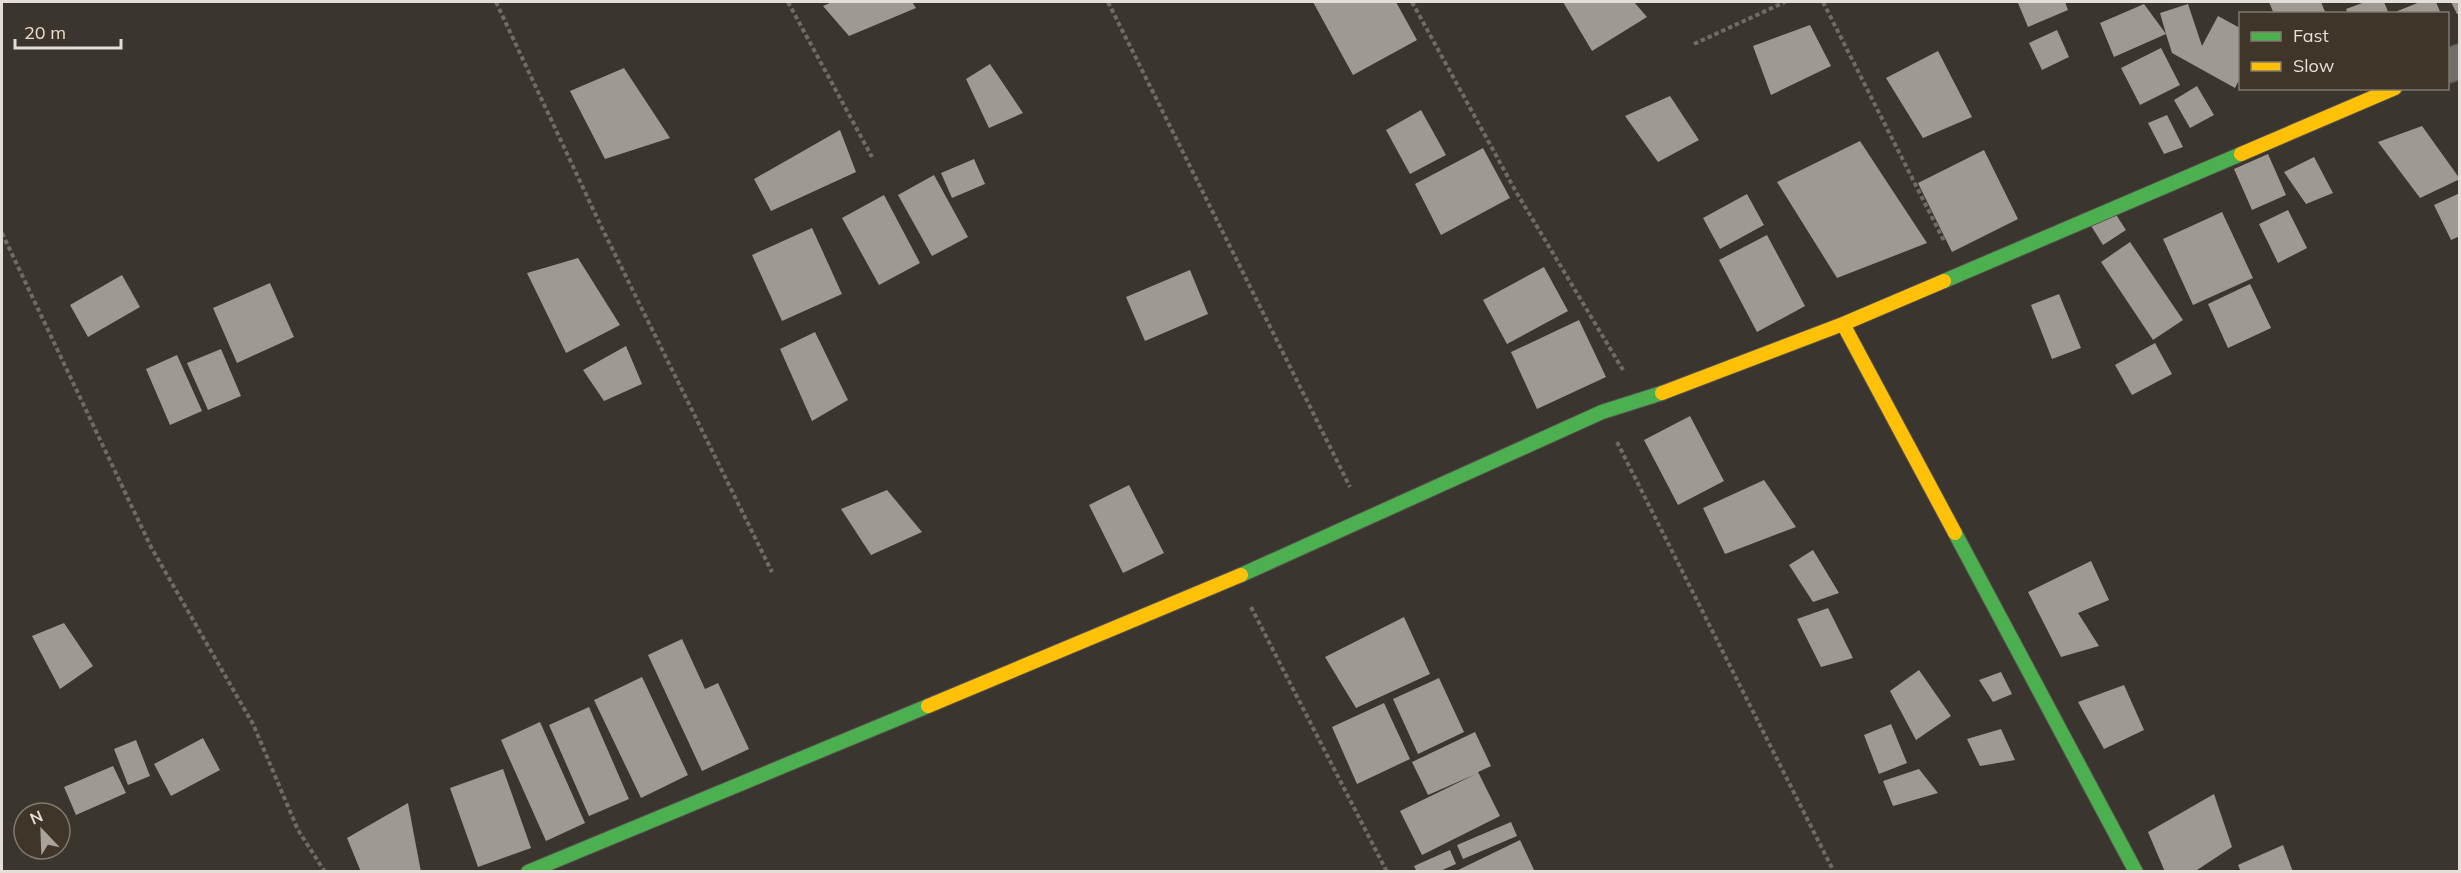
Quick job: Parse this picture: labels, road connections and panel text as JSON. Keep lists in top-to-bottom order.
{
  "legend": ["Fast", "Slow"],
  "scale_bar": "20 m",
  "north": "top left"
}
